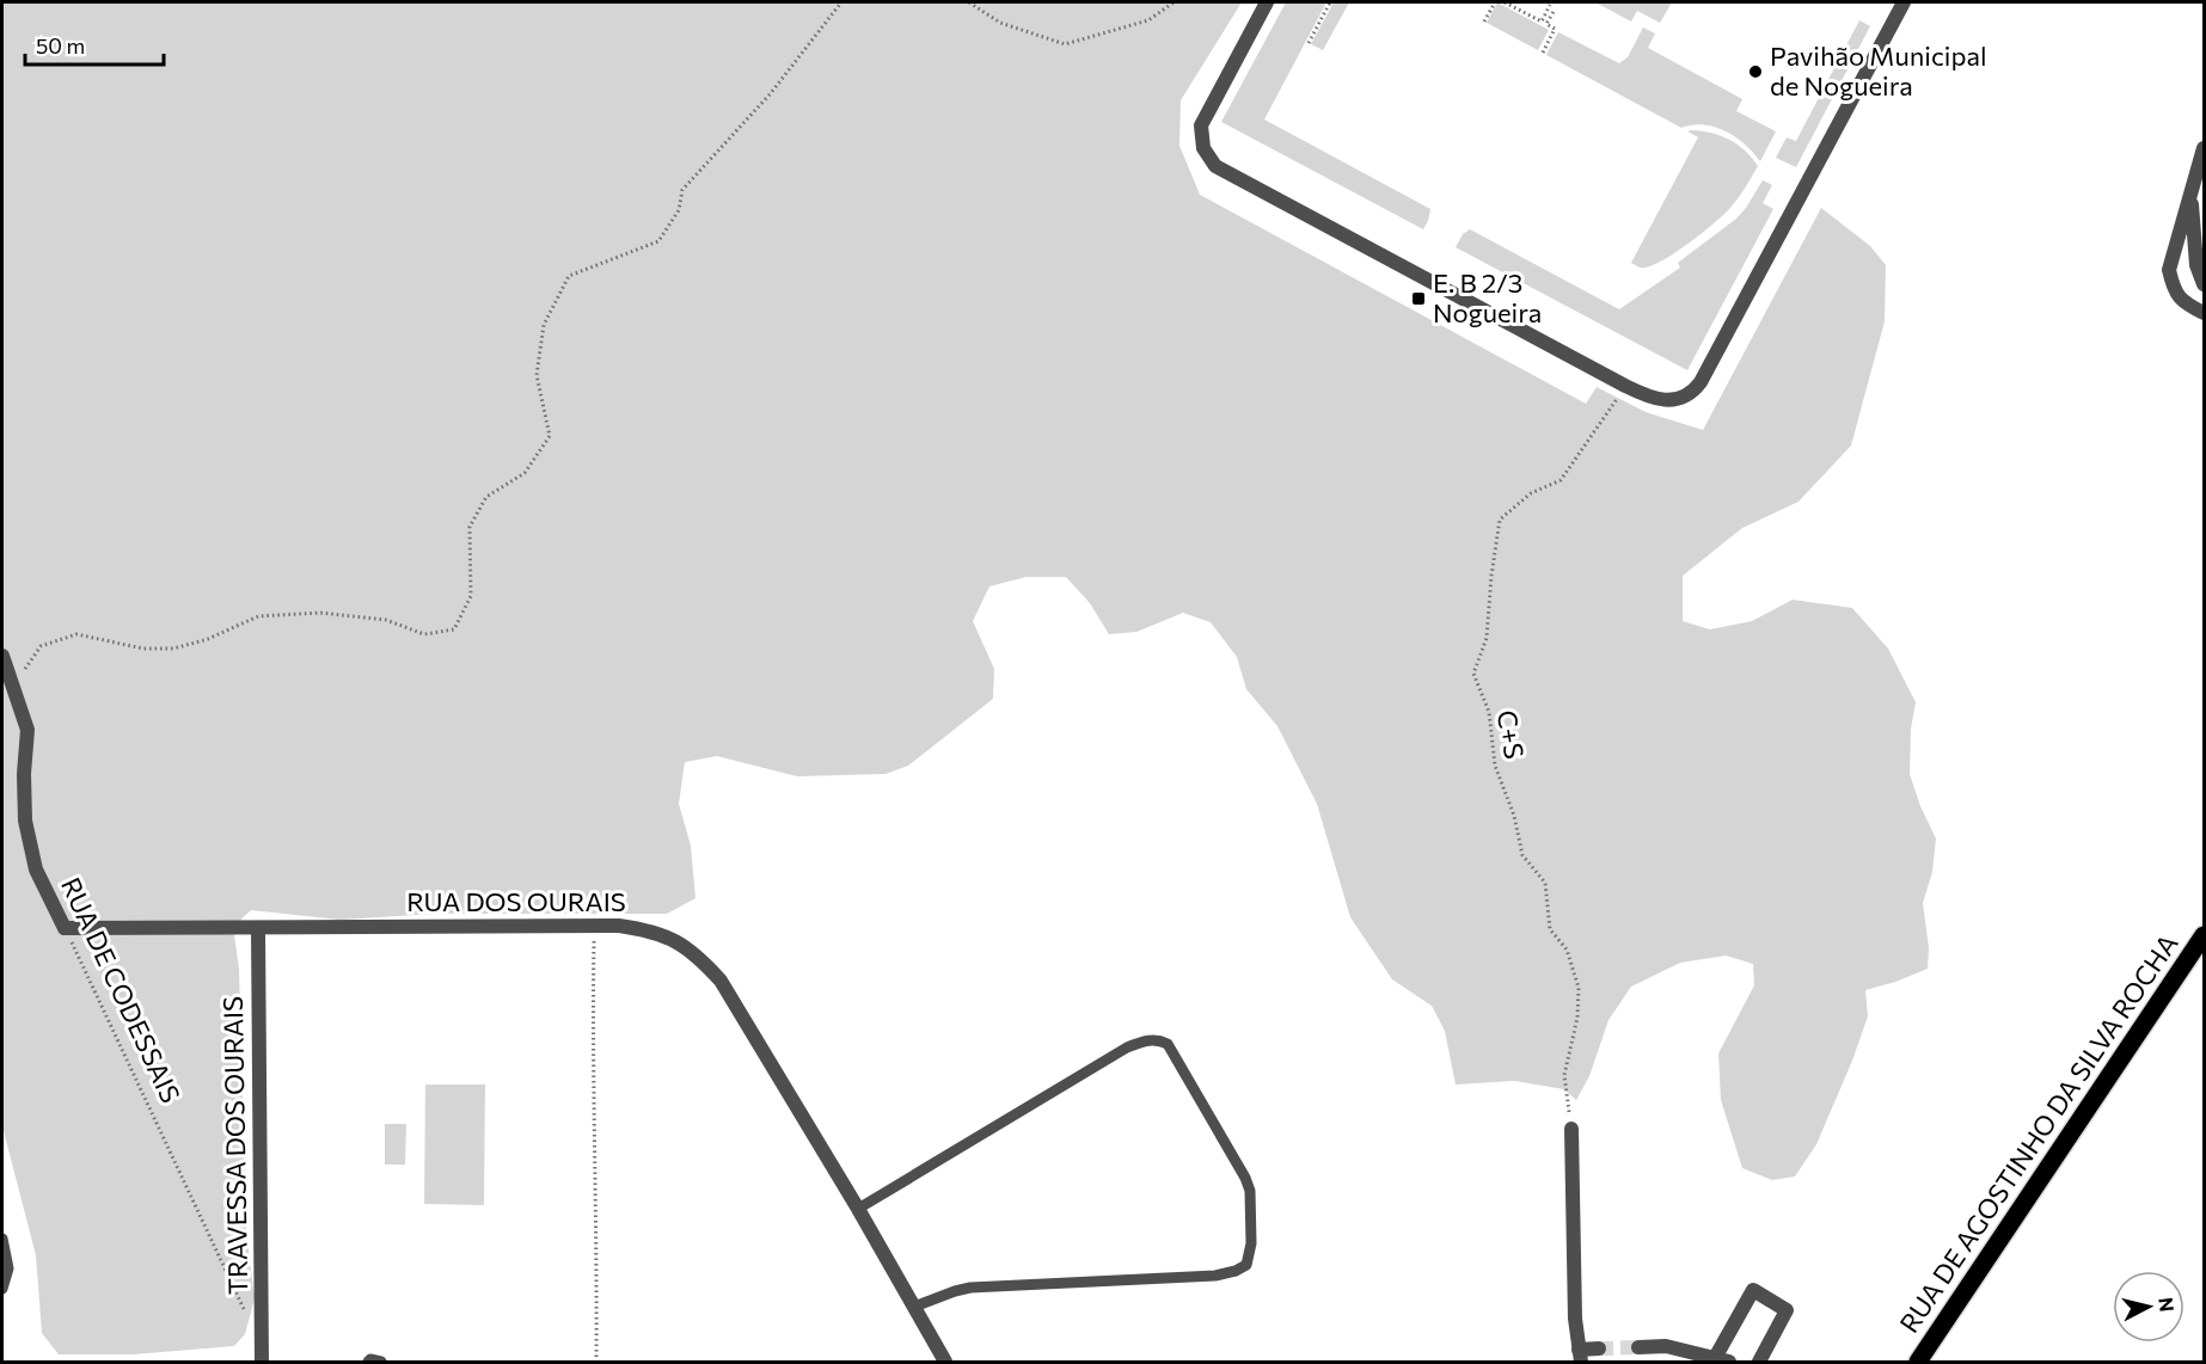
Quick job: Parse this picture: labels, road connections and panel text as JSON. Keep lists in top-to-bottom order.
{
  "streets": {
    "main road": ["RUA DE AGOSTINHO DA SILVA ROCHA"],
    "street": ["RUA DOS OURAIS", "RUA DE CODESSAIS", "TRAVESSA DOS OURAIS"],
    "path": ["C+S"]
  },
  "crossings": [
    ["RUA DOS OURAIS", "RUA DE CODESSAIS"],
    ["RUA DOS OURAIS", "TRAVESSA DOS OURAIS"],
    ["RUA DE CODESSAIS", "TRAVESSA DOS OURAIS"]
  ],
  "places": {
    "other": ["Pavihão Municipal de Nogueira"],
    "transit": ["E. B 2/3 Nogueira"]
  },
  "scale_bar": "50 m",
  "north": "right"
}
